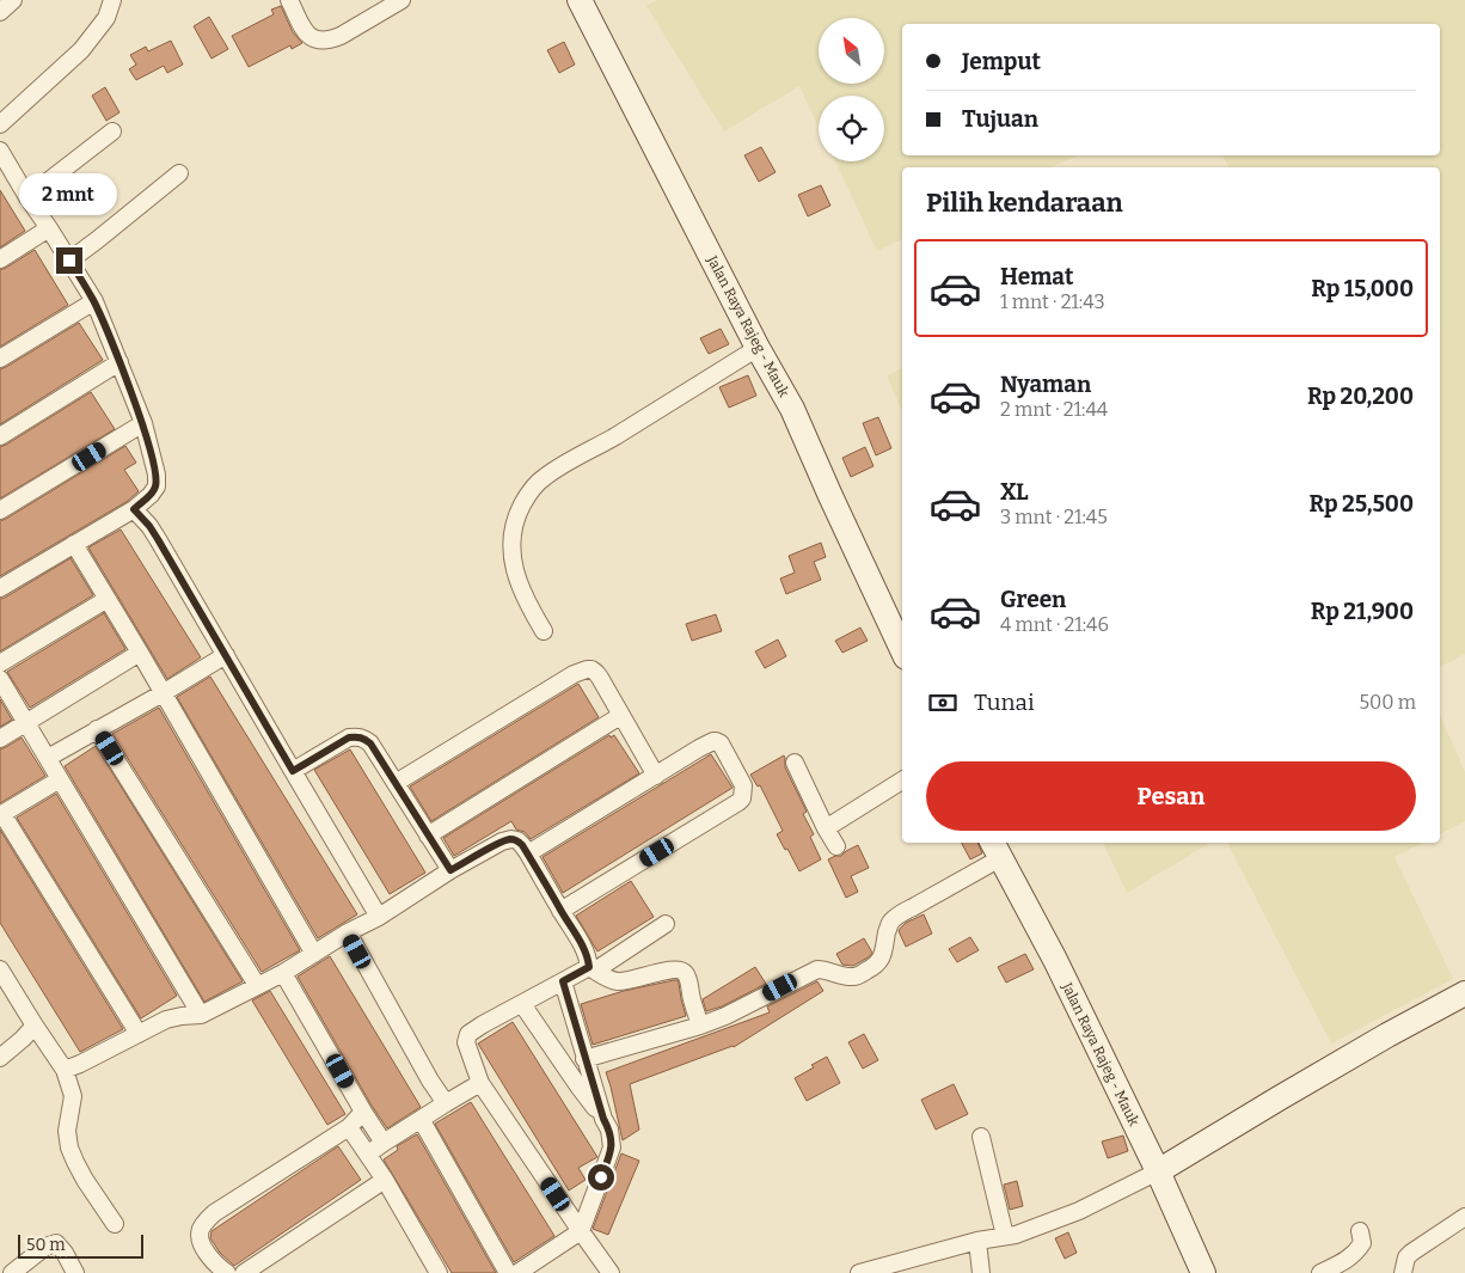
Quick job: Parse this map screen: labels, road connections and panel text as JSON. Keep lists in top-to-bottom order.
{
  "streets": {
    "main road": ["Jalan Raya Rajeg - Mauk"]
  },
  "scale_bar": "50 m",
  "north": "top left",
  "page": {
    "banner": ["Jemput", "Tujuan"],
    "heading": "Pilih kendaraan",
    "bubble": "2 mnt",
    "list": [
      {
        "name": "Hemat",
        "note": "1 mnt · 21:43",
        "value": "Rp 15,000"
      },
      {
        "name": "Nyaman",
        "note": "2 mnt · 21:44",
        "value": "Rp 20,200"
      },
      {
        "name": "XL",
        "note": "3 mnt · 21:45",
        "value": "Rp 25,500"
      },
      {
        "name": "Green",
        "note": "4 mnt · 21:46",
        "value": "Rp 21,900"
      }
    ],
    "pay": ["Tunai", "500 m"],
    "buttons": "Pesan",
    "scale": "50 m"
  }
}
